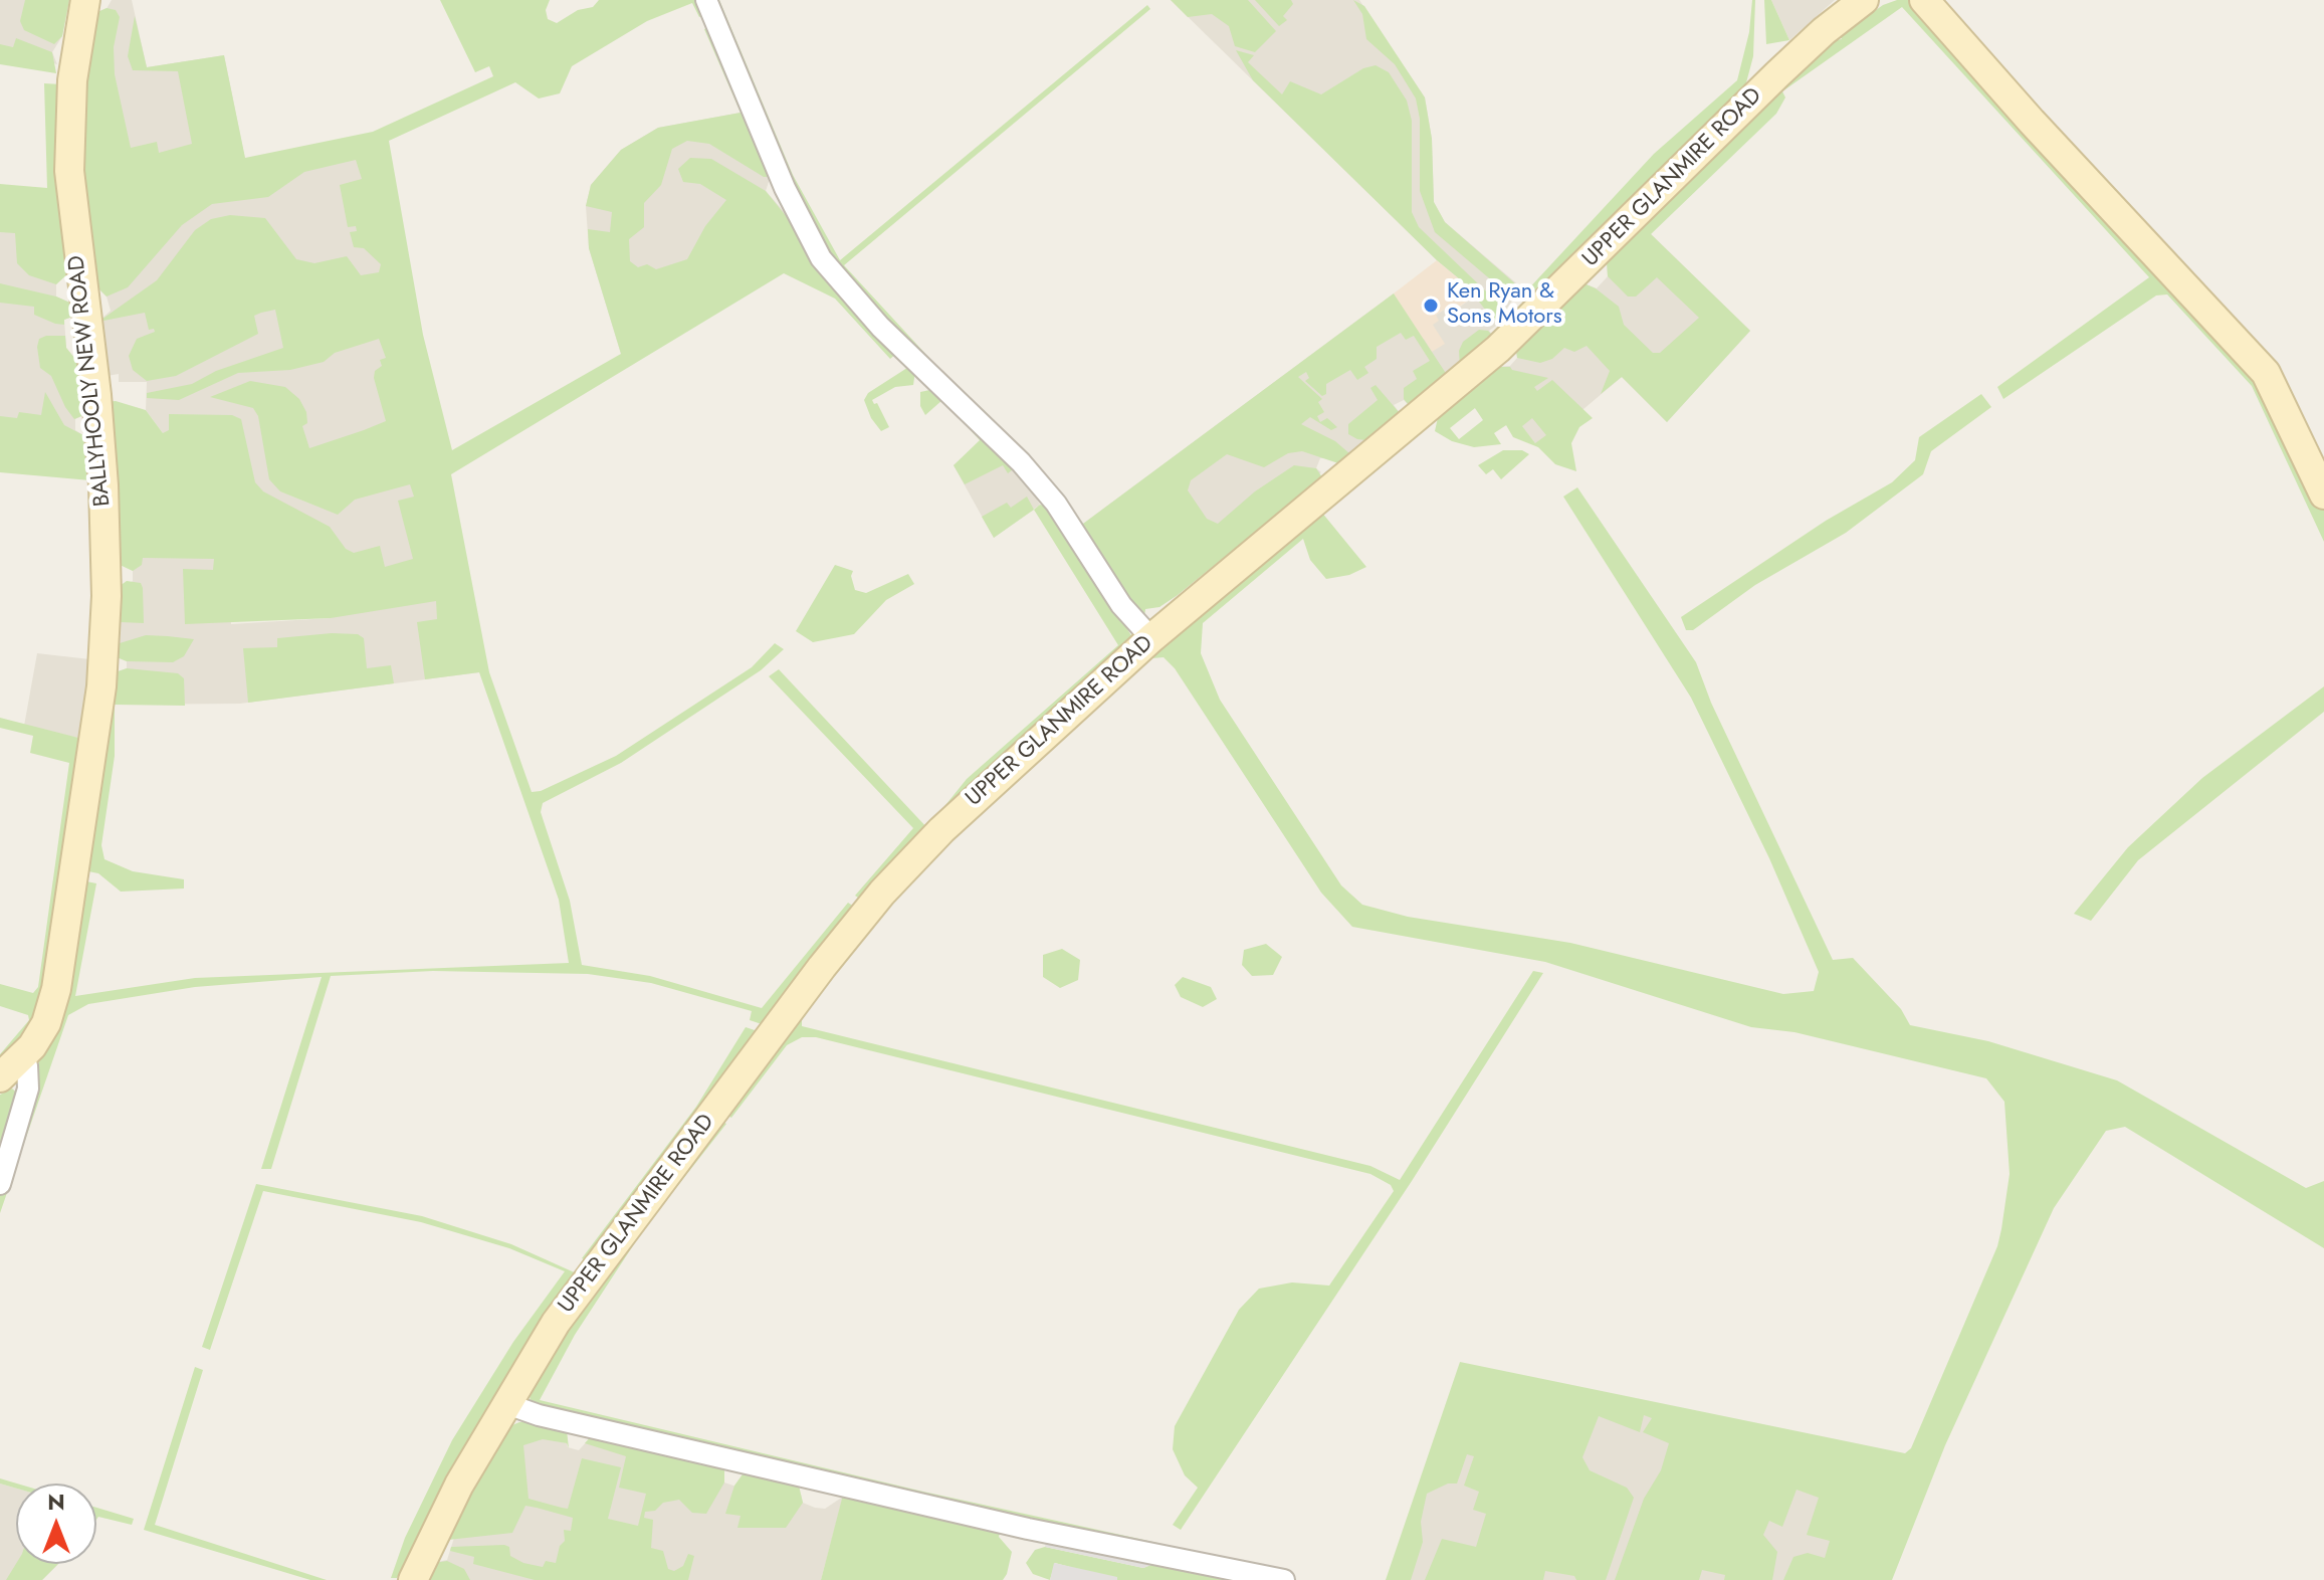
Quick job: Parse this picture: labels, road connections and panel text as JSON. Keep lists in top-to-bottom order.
{
  "streets": {
    "main road": ["UPPER GLANMIRE ROAD", "BALLYHOOLY NEW ROAD"]
  },
  "places": ["Ken Ryan & Sons Motors"],
  "north": "top"
}
